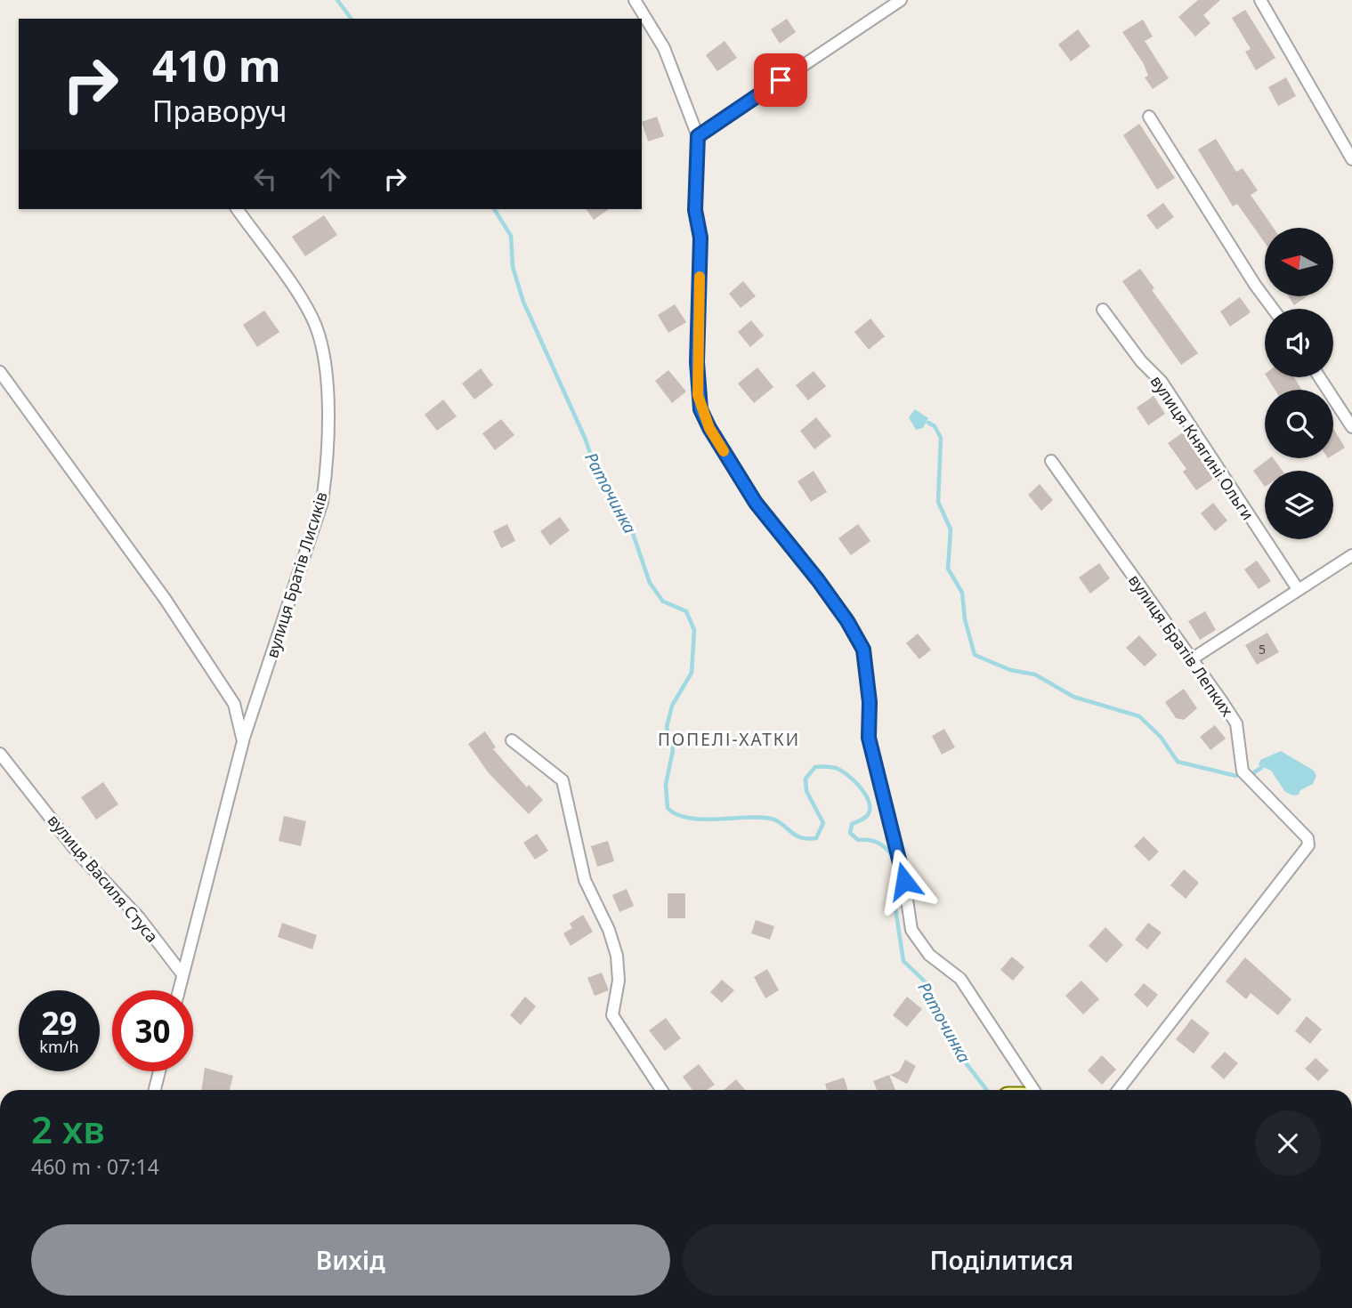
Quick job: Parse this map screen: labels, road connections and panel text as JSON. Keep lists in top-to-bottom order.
{
  "streets": {
    "street": [
      "вулиця Княгині Ольги",
      "вулиця Братів Лисиків",
      "вулиця Братів Лепких",
      "вулиця Василя Стуса"
    ]
  },
  "crossings": [
    ["вулиця Братів Лисиків", "вулиця Василя Стуса"]
  ],
  "districts": ["ПОПЕЛІ-ХАТКИ"],
  "water": ["Раточинка"],
  "house_numbers": ["5"],
  "north": "left",
  "page": {
    "turn": ["410 m", "Праворуч"],
    "speed": "29 km/h",
    "limit": "30",
    "heading": ["2 хв", "460 m · 07:14"],
    "buttons": ["Вихід", "Поділитися"]
  }
}
